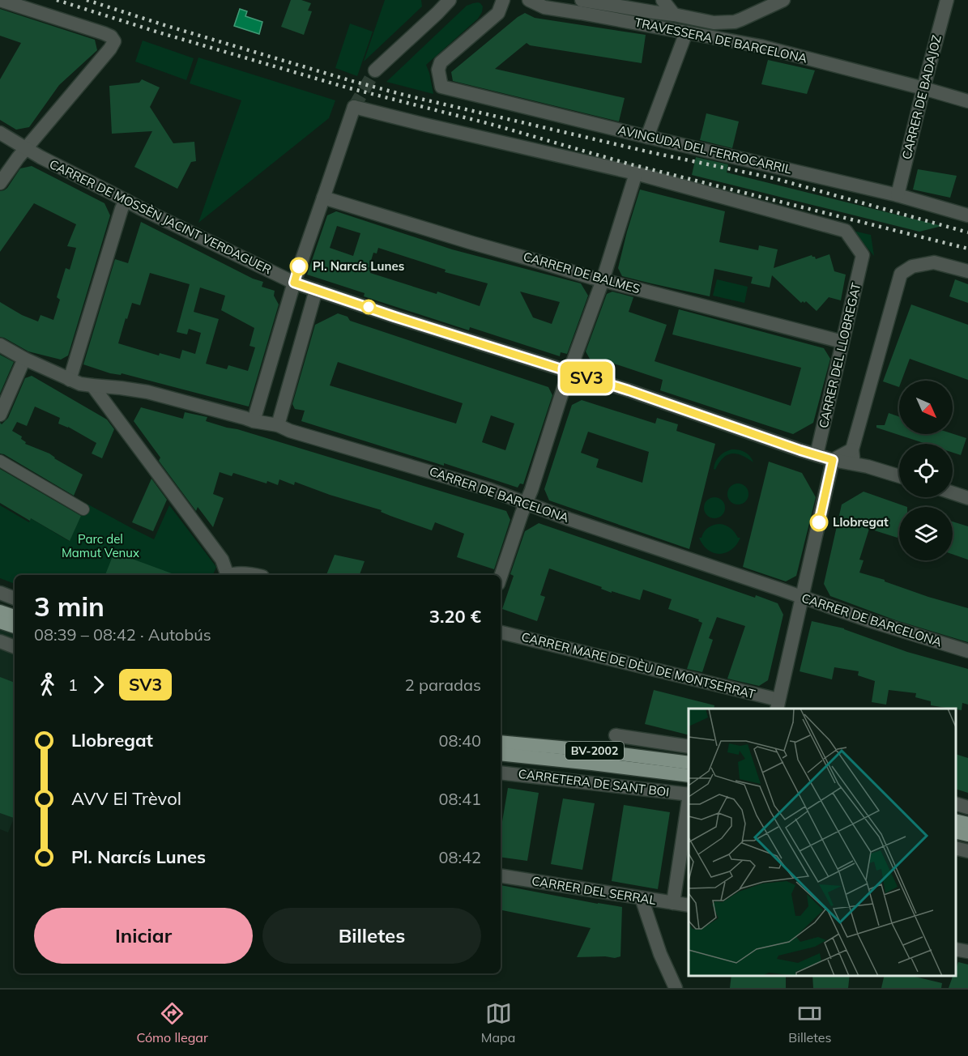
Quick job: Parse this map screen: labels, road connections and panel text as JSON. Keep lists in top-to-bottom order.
{
  "streets": {
    "main road": ["BV-2002"],
    "street": [
      "TRAVESSERA DE BARCELONA",
      "CARRER DE BADAJOZ",
      "AVINGUDA DEL FERROCARRIL",
      "CARRER DE MOSSÈN JACINT VERDAGUER",
      "CARRER DE BALMES",
      "CARRER DEL LLOBREGAT",
      "CARRER DE BARCELONA",
      "CARRER MARE DE DÈU DE MONTSERRAT",
      "CARRETERA DE SANT BOI",
      "CARRER DEL SERRAL"
    ]
  },
  "crossings": [
    ["TRAVESSERA DE BARCELONA", "CARRER DE BADAJOZ"],
    ["CARRER DE BADAJOZ", "AVINGUDA DEL FERROCARRIL"],
    ["CARRER DE MOSSÈN JACINT VERDAGUER", "CARRER DEL LLOBREGAT"],
    ["CARRER DE BALMES", "CARRER DEL LLOBREGAT"]
  ],
  "parks": ["Parc del Mamut Venux"],
  "places": ["Pl. Narcís Lunes", "Llobregat"],
  "lines": ["bus line SV3"],
  "north": "bottom right",
  "page": {
    "on_map": "SV3",
    "heading": ["3 min", "08:39 – 08:42 · Autobús", "3.20 €"],
    "legs": ["1", "SV3", "2 paradas"],
    "list": [
      {
        "name": "Llobregat",
        "value": "08:40"
      },
      {
        "name": "AVV El Trèvol",
        "value": "08:41"
      },
      {
        "name": "Pl. Narcís Lunes",
        "value": "08:42"
      }
    ],
    "buttons": ["Iniciar", "Billetes"],
    "tabs": ["Cómo llegar", "Mapa", "Billetes"]
  }
}
